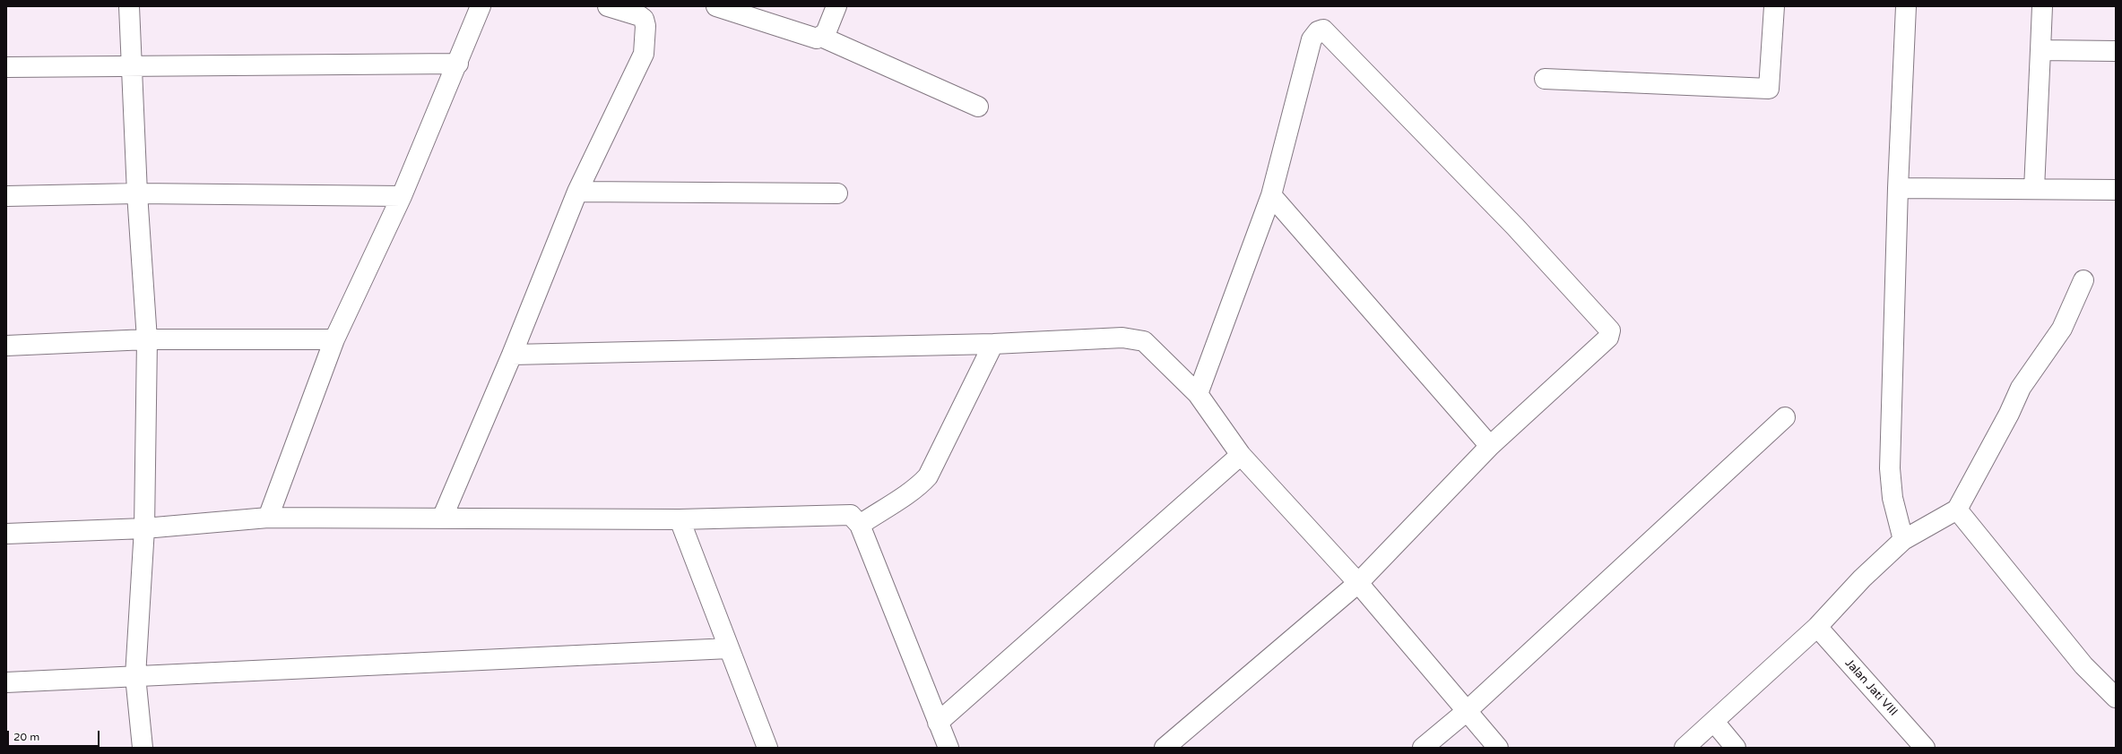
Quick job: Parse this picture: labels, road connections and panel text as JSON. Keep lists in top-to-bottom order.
{
  "streets": {
    "street": ["Jalan Jati VIII"]
  },
  "scale_bar": "20 m"
}
